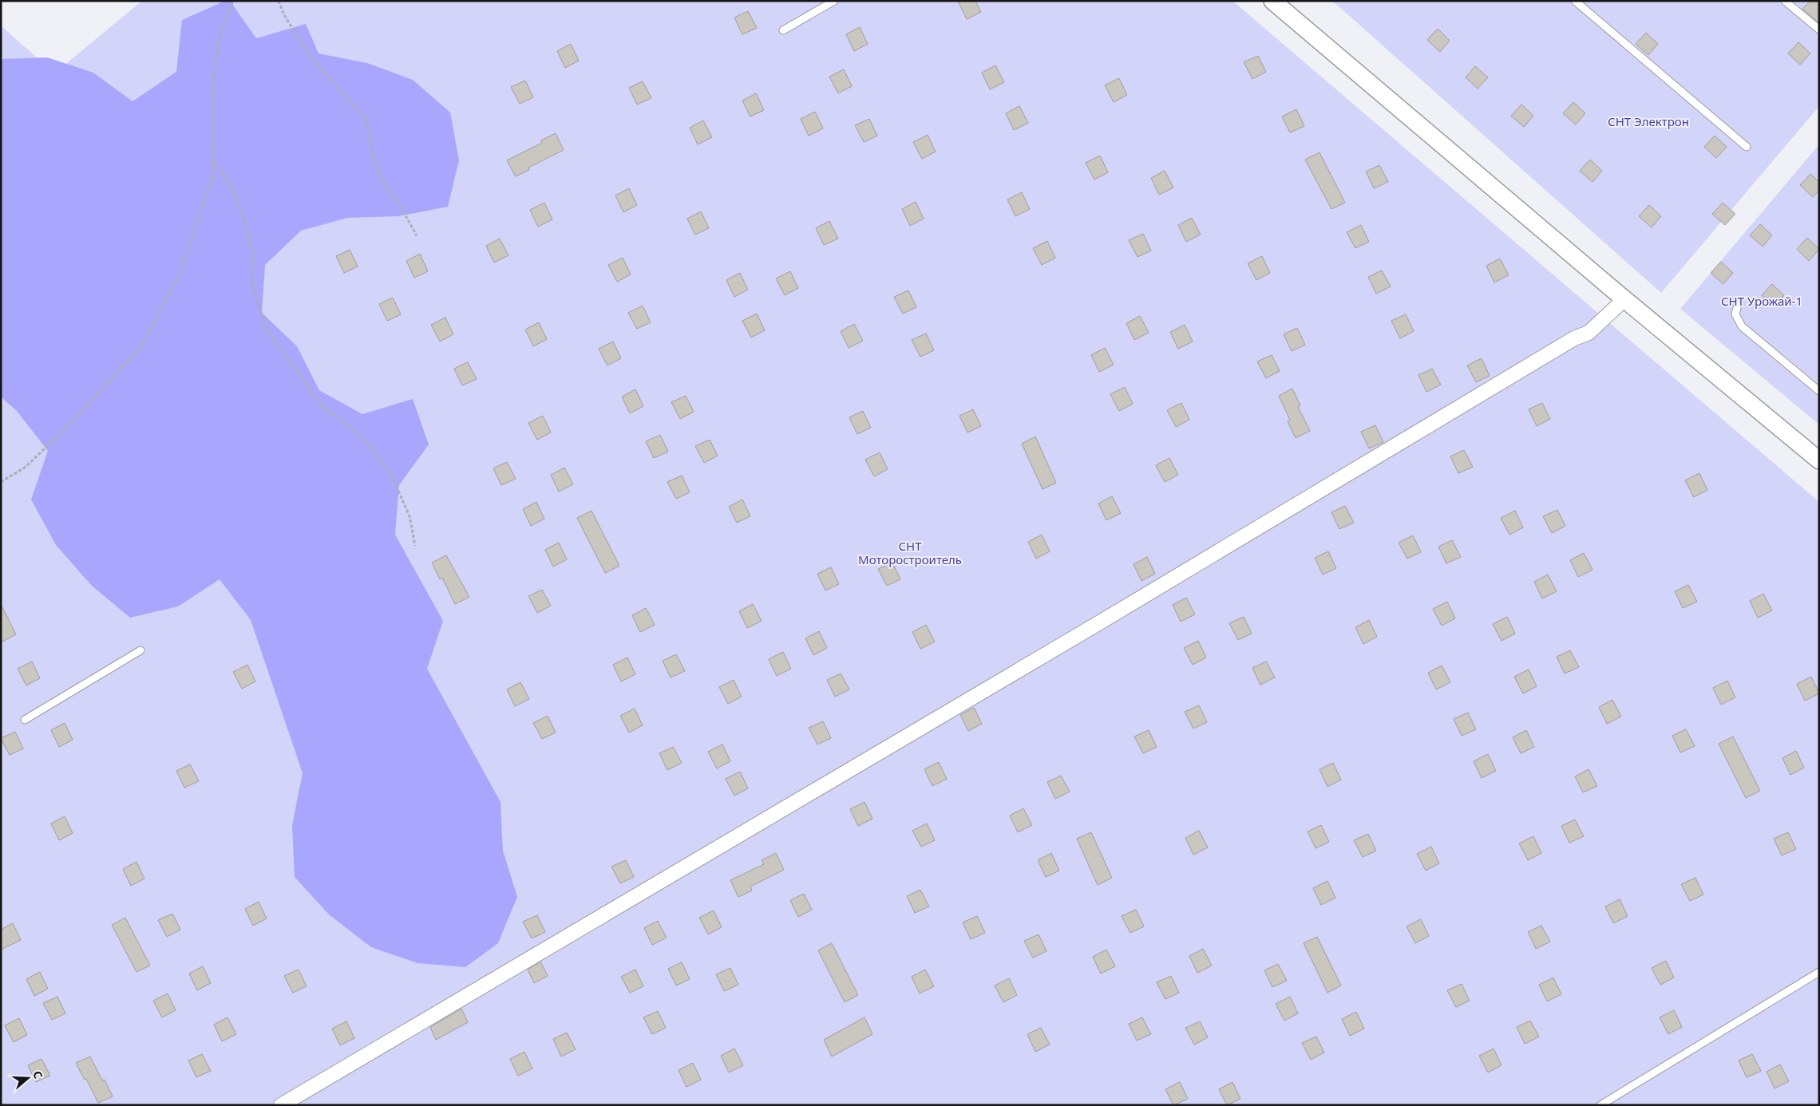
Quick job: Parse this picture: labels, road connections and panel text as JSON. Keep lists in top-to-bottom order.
{
  "parks": ["СНТ Электрон", "СНТ Урожай-1", "СНТ Моторостроитель"],
  "north": "right"
}
